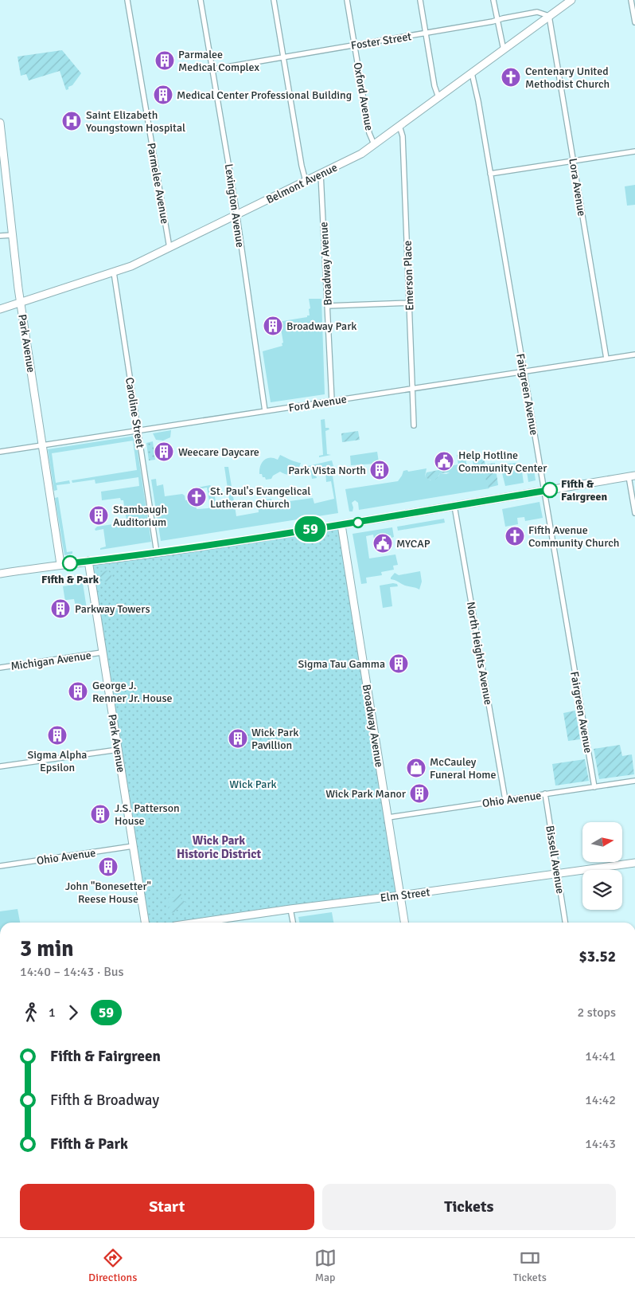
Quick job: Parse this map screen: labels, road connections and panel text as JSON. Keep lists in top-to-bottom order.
{
  "streets": {
    "street": [
      "Foster Street",
      "Oxford Avenue",
      "Parmelee Avenue",
      "Belmont Avenue",
      "Lora Avenue",
      "Lexington Avenue",
      "Broadway Avenue",
      "Emerson Place",
      "Park Avenue",
      "Fairgreen Avenue",
      "Ford Avenue",
      "Caroline Street",
      "North Heights Avenue",
      "Michigan Avenue",
      "Ohio Avenue",
      "Bissell Avenue",
      "Elm Street"
    ]
  },
  "crossings": [
    ["Foster Street", "Oxford Avenue"],
    ["Foster Street", "Belmont Avenue"],
    ["Foster Street", "Lora Avenue"],
    ["Foster Street", "Lexington Avenue"],
    ["Oxford Avenue", "Belmont Avenue"],
    ["Parmelee Avenue", "Belmont Avenue"],
    ["Belmont Avenue", "Lora Avenue"],
    ["Belmont Avenue", "Lexington Avenue"],
    ["Belmont Avenue", "Broadway Avenue"],
    ["Belmont Avenue", "Emerson Place"],
    ["Belmont Avenue", "Park Avenue"],
    ["Belmont Avenue", "Fairgreen Avenue"],
    ["Belmont Avenue", "Caroline Street"],
    ["Lora Avenue", "Ford Avenue"],
    ["Lexington Avenue", "Ford Avenue"],
    ["Broadway Avenue", "Ford Avenue"],
    ["Broadway Avenue", "Ohio Avenue"],
    ["Broadway Avenue", "Elm Street"],
    ["Emerson Place", "Ford Avenue"],
    ["Park Avenue", "Ford Avenue"],
    ["Park Avenue", "Michigan Avenue"],
    ["Park Avenue", "Ohio Avenue"],
    ["Fairgreen Avenue", "Ford Avenue"],
    ["Fairgreen Avenue", "Ohio Avenue"],
    ["Ford Avenue", "Caroline Street"],
    ["North Heights Avenue", "Ohio Avenue"],
    ["Ohio Avenue", "Bissell Avenue"],
    ["Bissell Avenue", "Elm Street"]
  ],
  "districts": ["Wick Park Historic District"],
  "parks": ["Wick Park"],
  "places": {
    "building": [
      "Parmalee Medical Complex",
      "Medical Center Professional Building",
      "Broadway Park",
      "Weecare Daycare",
      "Park Vista North",
      "Stambaugh Auditorium",
      "Parkway Towers",
      "Sigma Tau Gamma",
      "George J. Renner Jr. House",
      "Sigma Alpha Epsilon",
      "Wick Park Pavillion",
      "Wick Park Manor",
      "J.S. Patterson House",
      "John \"Bonesetter\" Reese House"
    ],
    "church": ["Centenary United Methodist Church", "St. Paul's Evangelical Lutheran Church", "Fifth Avenue Community Church"],
    "hospital": ["Saint Elizabeth Youngstown Hospital"],
    "public building": ["Help Hotline Community Center", "MYCAP"],
    "other": ["Fifth & Fairgreen", "Fifth & Park"],
    "shop": ["McCauley Funeral Home"]
  },
  "lines": ["bus line 59"],
  "north": "right",
  "page": {
    "on_map": "59",
    "heading": ["3 min", "14:40 – 14:43 · Bus", "$3.52"],
    "legs": ["1", "59", "2 stops"],
    "list": [
      {
        "name": "Fifth & Fairgreen",
        "value": "14:41"
      },
      {
        "name": "Fifth & Broadway",
        "value": "14:42"
      },
      {
        "name": "Fifth & Park",
        "value": "14:43"
      }
    ],
    "buttons": ["Start", "Tickets"],
    "tabs": ["Directions", "Map", "Tickets"]
  }
}
